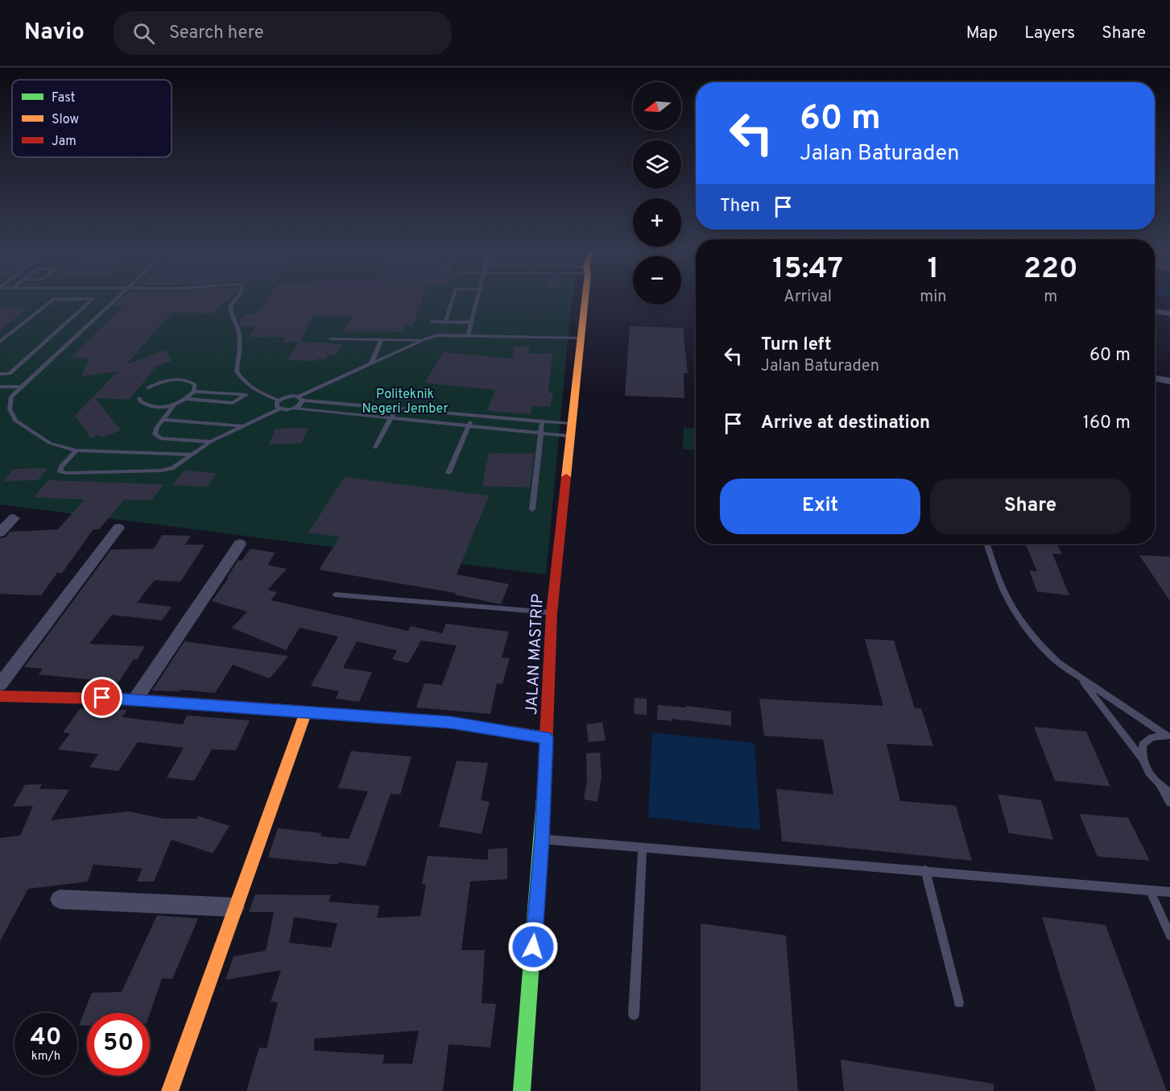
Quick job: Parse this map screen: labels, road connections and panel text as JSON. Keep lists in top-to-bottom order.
{
  "streets": {
    "main road": ["JALAN MASTRIP"]
  },
  "parks": ["Politeknik Negeri Jember"],
  "legend": ["Fast", "Slow", "Jam"],
  "north": "left",
  "page": {
    "header": "Navio",
    "search": "Search here",
    "nav": ["Map", "Layers", "Share"],
    "map_buttons": ["+", "−"],
    "turn": ["60 m", "Jalan Baturaden"],
    "then": "Then",
    "eta": [
      "15:47",
      "Arrival",
      "1",
      "min",
      "220",
      "m"
    ],
    "list": [
      {
        "name": "Turn left",
        "note": "Jalan Baturaden",
        "value": "60 m"
      },
      {
        "name": "Arrive at destination",
        "value": "160 m"
      }
    ],
    "buttons": ["Exit", "Share"],
    "speed": "40 km/h",
    "limit": "50"
  }
}
